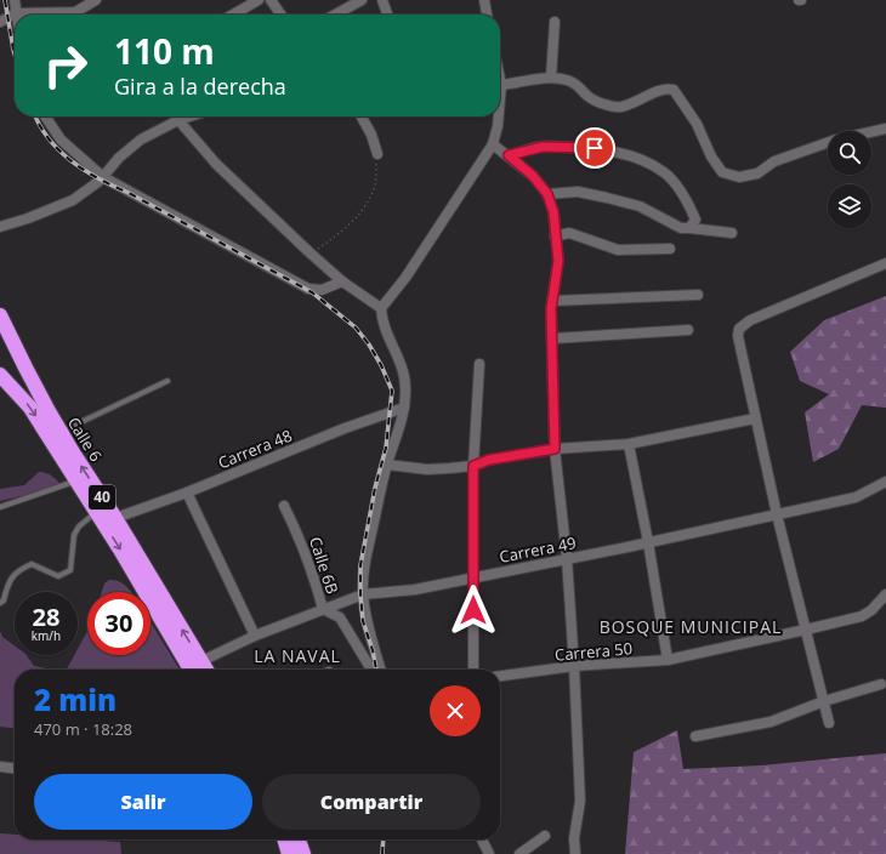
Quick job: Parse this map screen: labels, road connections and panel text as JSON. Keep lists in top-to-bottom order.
{
  "streets": {
    "highway": ["Calle 6", "40"],
    "street": [
      "Carrera 48",
      "Carrera 49",
      "Calle 6B",
      "Carrera 50"
    ]
  },
  "crossings": [
    ["Calle 6", "Carrera 48"],
    ["Calle 6", "Carrera 49"],
    ["Carrera 49", "Calle 6B"]
  ],
  "districts": ["BOSQUE MUNICIPAL", "LA NAVAL"],
  "page": {
    "turn": ["110 m", "Gira a la derecha"],
    "speed": "28 km/h",
    "limit": "30",
    "heading": ["2 min", "470 m · 18:28"],
    "buttons": ["Salir", "Compartir"]
  }
}
